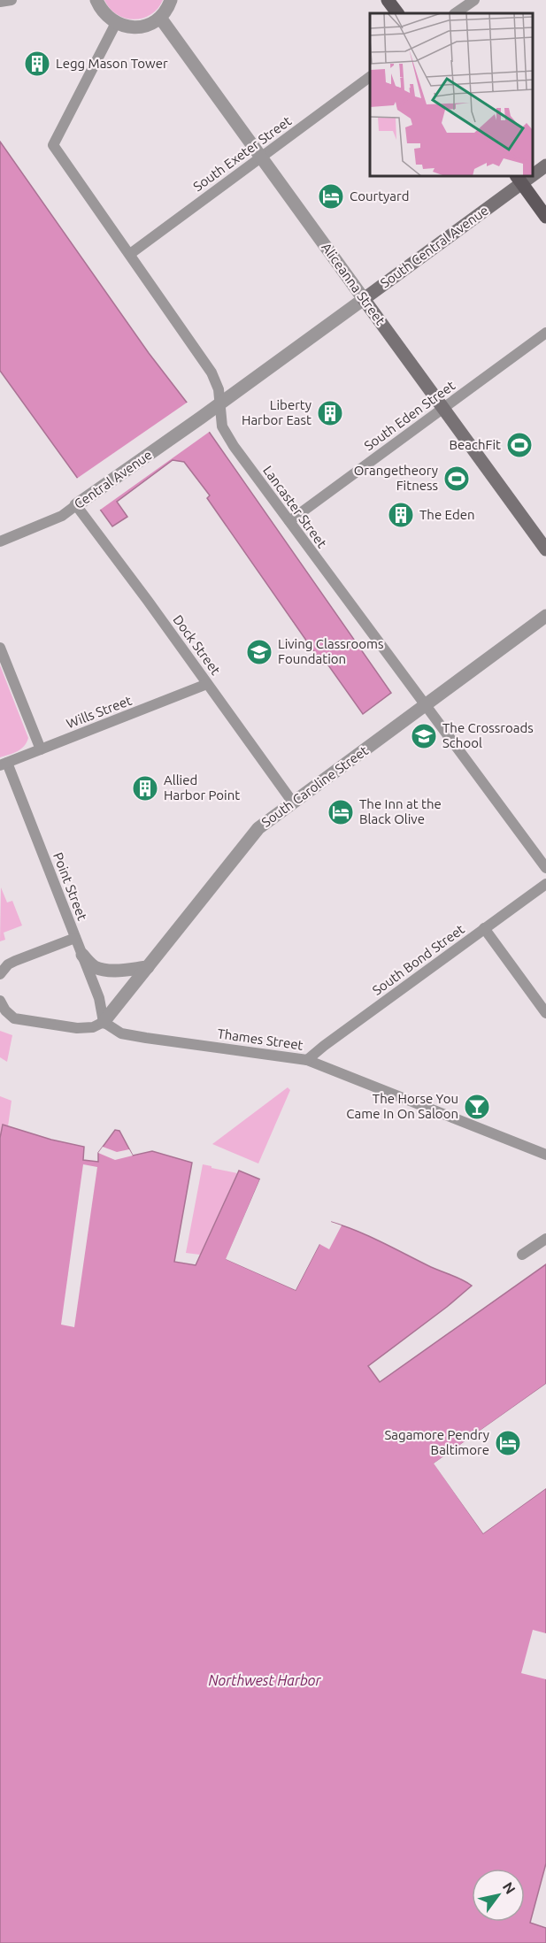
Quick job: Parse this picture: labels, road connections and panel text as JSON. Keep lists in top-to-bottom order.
{
  "streets": {
    "main road": ["South Central Avenue", "Aliceanna Street"],
    "street": [
      "South Exeter Street",
      "South Eden Street",
      "Central Avenue",
      "Lancaster Street",
      "Dock Street",
      "Wills Street",
      "South Caroline Street",
      "Point Street",
      "South Bond Street",
      "Thames Street"
    ]
  },
  "crossings": [
    ["South Exeter Street", "Aliceanna Street"],
    ["South Exeter Street", "Lancaster Street"],
    ["South Central Avenue", "Aliceanna Street"],
    ["South Central Avenue", "Central Avenue"],
    ["South Central Avenue", "Lancaster Street"],
    ["Aliceanna Street", "South Eden Street"],
    ["South Eden Street", "Lancaster Street"],
    ["Central Avenue", "Lancaster Street"],
    ["Central Avenue", "Dock Street"],
    ["Lancaster Street", "South Caroline Street"],
    ["Dock Street", "Wills Street"],
    ["Dock Street", "South Caroline Street"],
    ["Wills Street", "Point Street"],
    ["South Caroline Street", "Point Street"],
    ["South Caroline Street", "Thames Street"],
    ["Point Street", "Thames Street"],
    ["South Bond Street", "Thames Street"]
  ],
  "water": ["Northwest Harbor"],
  "places": {
    "building": [
      "Legg Mason Tower",
      "Liberty Harbor East",
      "The Eden",
      "Allied Harbor Point"
    ],
    "hotel": ["Courtyard", "The Inn at the Black Olive", "Sagamore Pendry Baltimore"],
    "sports": ["BeachFit", "Orangetheory Fitness"],
    "school or university": ["Living Classrooms Foundation", "The Crossroads School"],
    "bar": ["The Horse You Came In On Saloon"]
  },
  "north": "top right"
}
